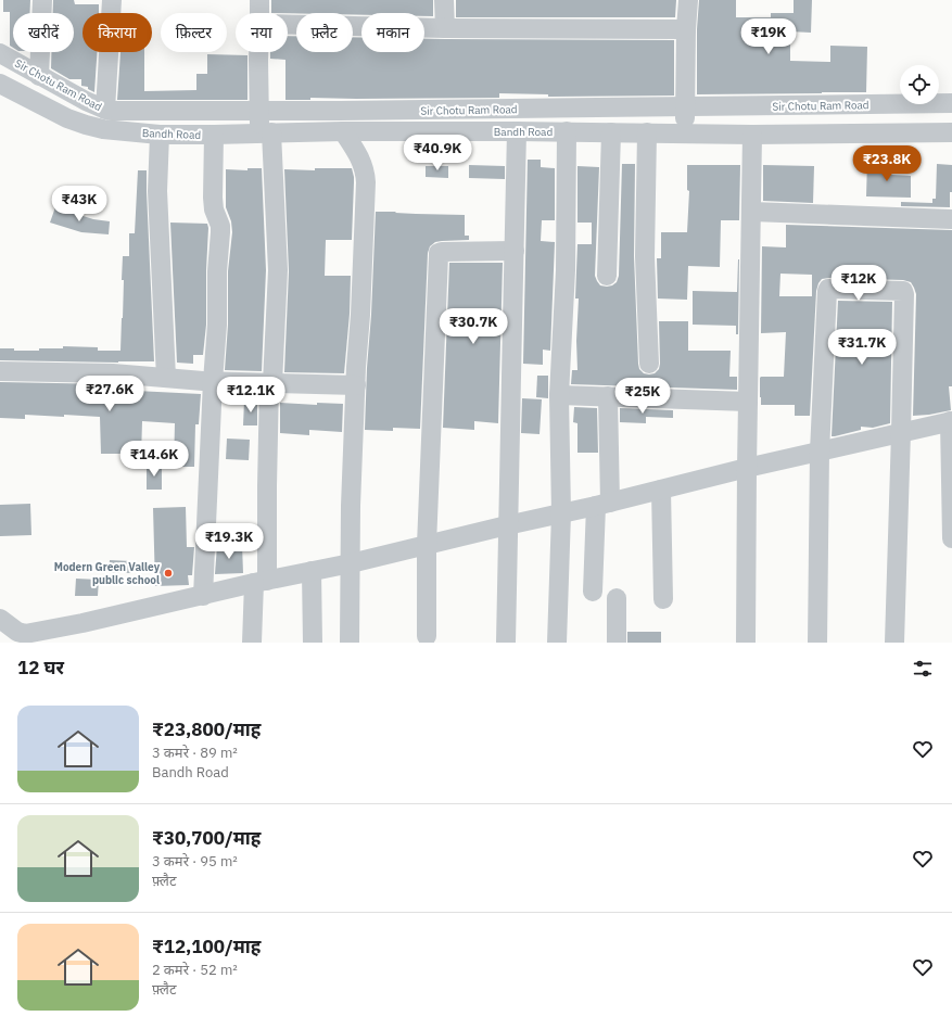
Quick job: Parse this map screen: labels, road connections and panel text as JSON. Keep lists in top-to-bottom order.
{
  "streets": {
    "street": ["Sir Chotu Ram Road", "Bandh Road"]
  },
  "places": ["Modern Green Valley public school"],
  "page": {
    "chip": [
      "खरीदें",
      "किराया",
      "फ़िल्टर",
      "नया",
      "फ़्लैट",
      "मकान"
    ],
    "price": [
      "₹19K",
      "₹40.9K",
      "₹23.8K",
      "₹43K",
      "₹12K",
      "₹30.7K",
      "₹31.7K",
      "₹27.6K",
      "₹12.1K",
      "₹25K",
      "₹14.6K",
      "₹19.3K"
    ],
    "heading": "12 घर",
    "list": [
      {
        "name": "₹23,800/माह",
        "note": "3 कमरे · 89 m² · Bandh Road"
      },
      {
        "name": "₹30,700/माह",
        "note": "3 कमरे · 95 m² · फ़्लैट"
      },
      {
        "name": "₹12,100/माह",
        "note": "2 कमरे · 52 m² · फ़्लैट"
      }
    ]
  }
}
